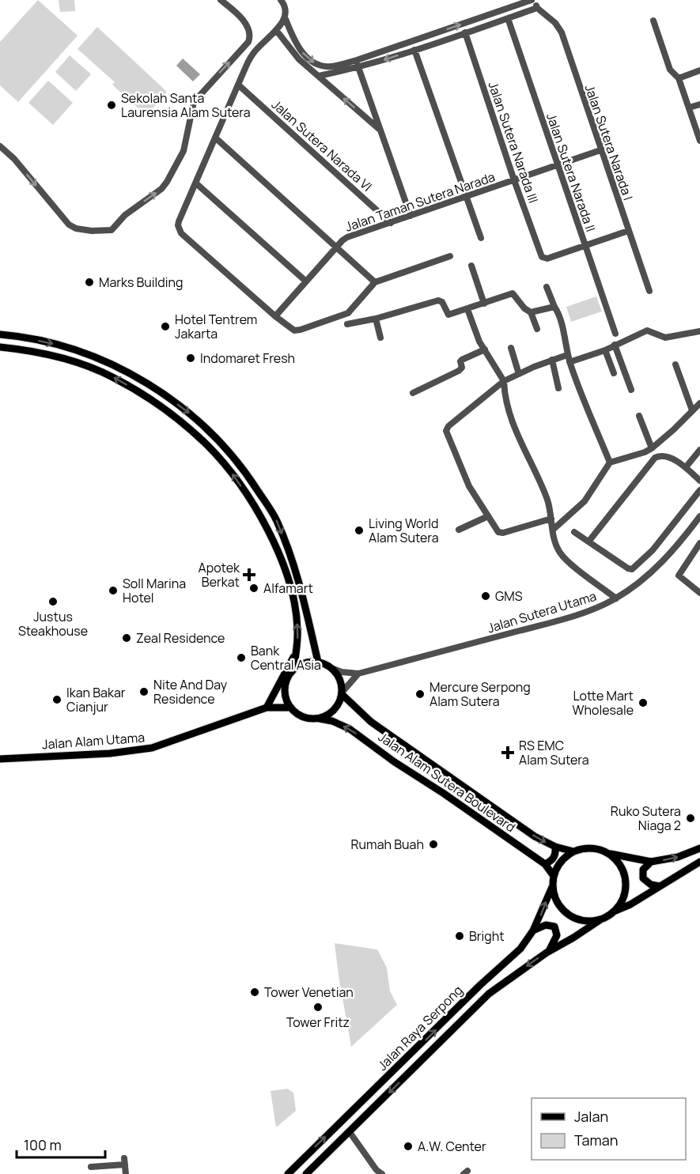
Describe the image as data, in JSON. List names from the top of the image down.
{
  "streets": {
    "main road": ["Jalan Alam Utama", "Jalan Alam Sutera Boulevard", "Jalan Raya Serpong"],
    "street": [
      "Jalan Sutera Narada III",
      "Jalan Sutera Narada I",
      "Jalan Sutera Narada VI",
      "Jalan Sutera Narada II",
      "Jalan Taman Sutera Narada",
      "Jalan Sutera Utama"
    ]
  },
  "crossings": [
    ["Jalan Sutera Narada III", "Jalan Sutera Narada II"],
    ["Jalan Sutera Narada III", "Jalan Taman Sutera Narada"],
    ["Jalan Sutera Narada I", "Jalan Taman Sutera Narada"],
    ["Jalan Sutera Narada VI", "Jalan Taman Sutera Narada"],
    ["Jalan Sutera Narada II", "Jalan Taman Sutera Narada"],
    ["Jalan Sutera Utama", "Jalan Alam Utama"],
    ["Jalan Sutera Utama", "Jalan Alam Sutera Boulevard"],
    ["Jalan Alam Utama", "Jalan Alam Sutera Boulevard"],
    ["Jalan Alam Sutera Boulevard", "Jalan Raya Serpong"]
  ],
  "places": {
    "other": [
      "Sekolah Santa Laurensia Alam Sutera",
      "Marks Building",
      "Hotel Tentrem Jakarta",
      "Indomaret Fresh",
      "Living World Alam Sutera",
      "Alfamart",
      "Soll Marina Hotel",
      "GMS",
      "Justus Steakhouse",
      "Zeal Residence",
      "Bank Central Asia",
      "Nite And Day Residence",
      "Mercure Serpong Alam Sutera",
      "Ikan Bakar Cianjur",
      "Lotte Mart Wholesale",
      "Ruko Sutera Niaga 2",
      "Rumah Buah",
      "Bright",
      "Tower Venetian",
      "Tower Fritz",
      "A.W. Center"
    ],
    "health": ["Apotek Berkat", "RS EMC Alam Sutera"]
  },
  "legend": ["Jalan", "Taman"],
  "scale_bar": "100 m"
}
